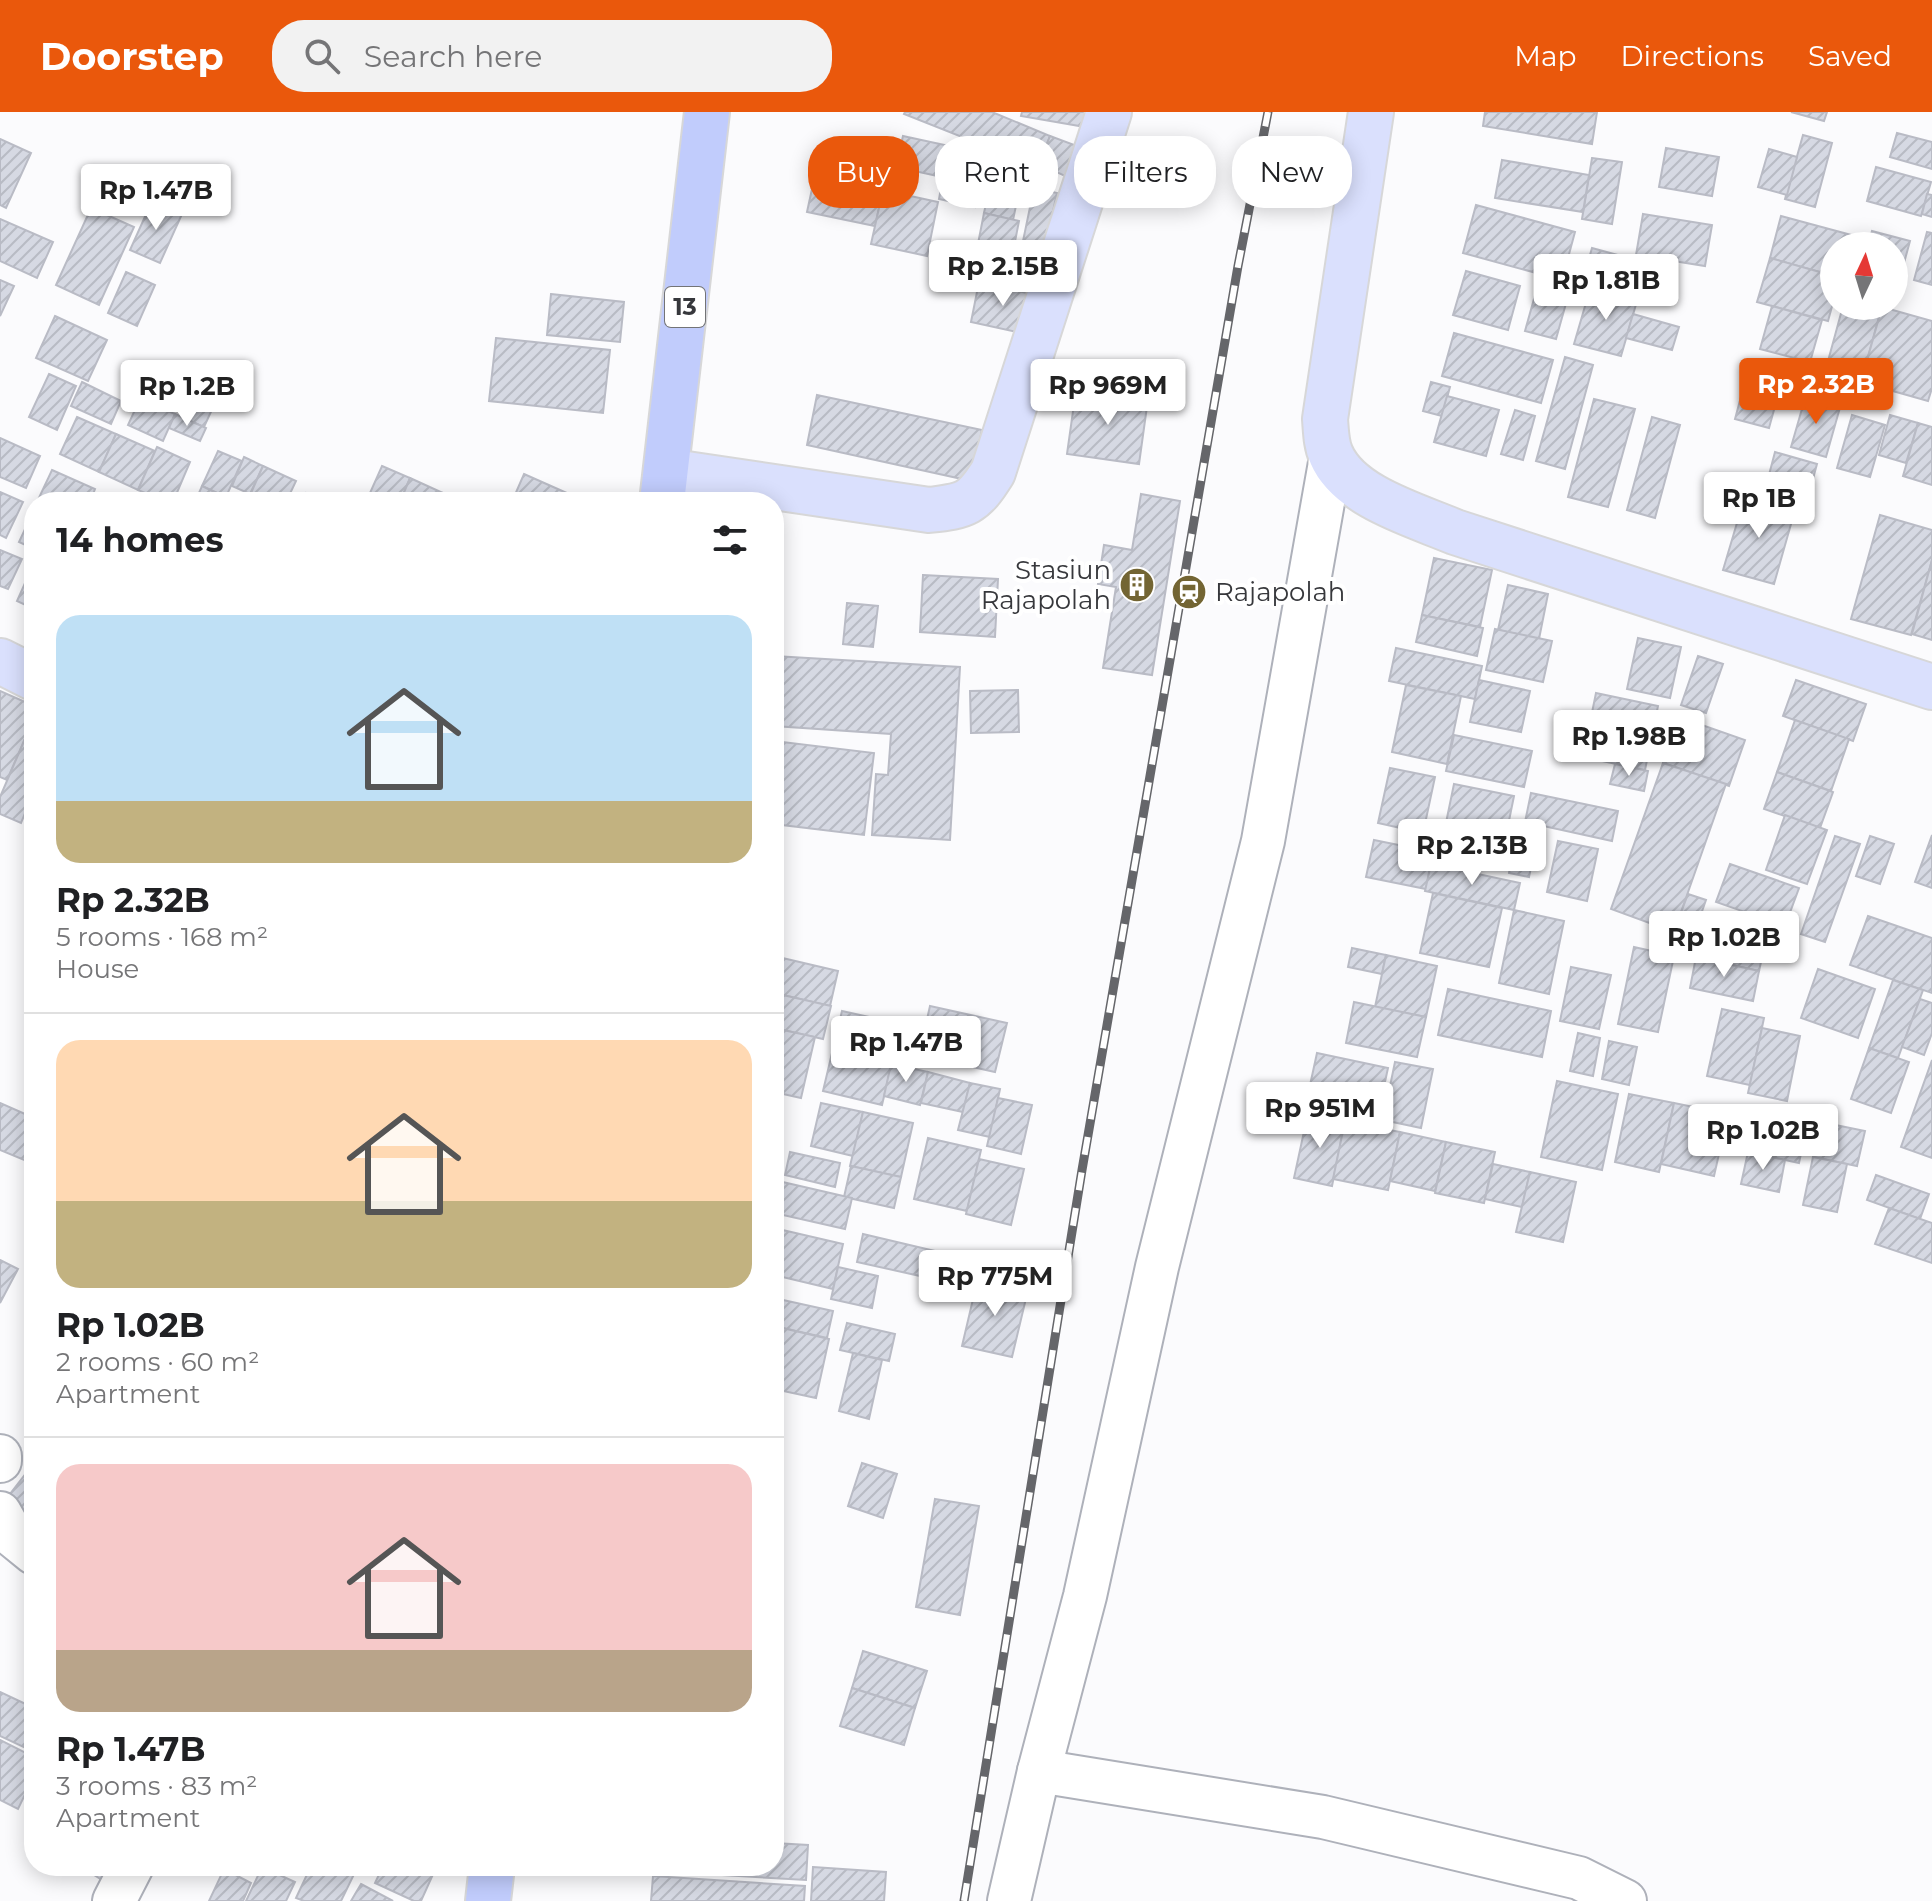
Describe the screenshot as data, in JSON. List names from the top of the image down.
{
  "streets": {
    "highway": ["13"]
  },
  "places": {
    "building": ["Stasiun Rajapolah"],
    "station": ["Rajapolah"]
  },
  "north": "top",
  "page": {
    "header": "Doorstep",
    "search": "Search here",
    "nav": ["Map", "Directions", "Saved"],
    "chip": [
      "Buy",
      "Rent",
      "Filters",
      "New"
    ],
    "price": [
      "Rp 1.47B",
      "Rp 2.15B",
      "Rp 1.81B",
      "Rp 2.32B",
      "Rp 969M",
      "Rp 1.2B",
      "Rp 1B",
      "Rp 1.98B",
      "Rp 2.13B",
      "Rp 1.02B",
      "Rp 1.47B",
      "Rp 951M",
      "Rp 1.02B",
      "Rp 775M"
    ],
    "heading": "14 homes",
    "list": [
      {
        "name": "Rp 2.32B",
        "note": "5 rooms · 168 m² · House"
      },
      {
        "name": "Rp 1.02B",
        "note": "2 rooms · 60 m² · Apartment"
      },
      {
        "name": "Rp 1.47B",
        "note": "3 rooms · 83 m² · Apartment"
      }
    ]
  }
}
